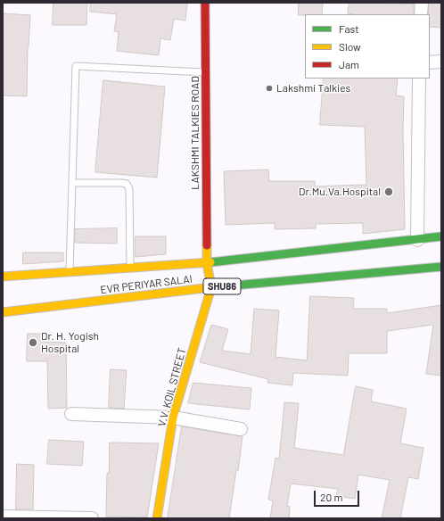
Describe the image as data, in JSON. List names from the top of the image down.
{
  "streets": {
    "main road": [
      "LAKSHMI TALKIES ROAD",
      "EVR PERIYAR SALAI",
      "SHU86",
      "V.V. KOIL STREET"
    ]
  },
  "crossings": [
    ["LAKSHMI TALKIES ROAD", "EVR PERIYAR SALAI"],
    ["LAKSHMI TALKIES ROAD", "V.V. KOIL STREET"],
    ["EVR PERIYAR SALAI", "V.V. KOIL STREET"]
  ],
  "places": ["Lakshmi Talkies", "Dr.Mu.Va.Hospital", "Dr. H. Yogish Hospital"],
  "legend": ["Fast", "Slow", "Jam"],
  "scale_bar": "20 m"
}
